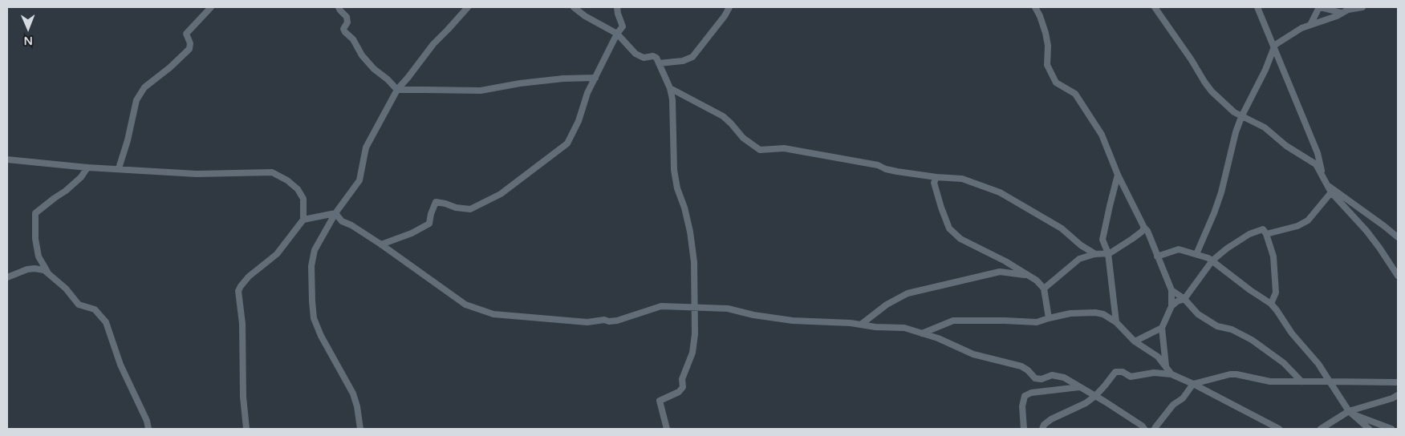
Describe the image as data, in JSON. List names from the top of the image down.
{
  "north": "bottom"
}
